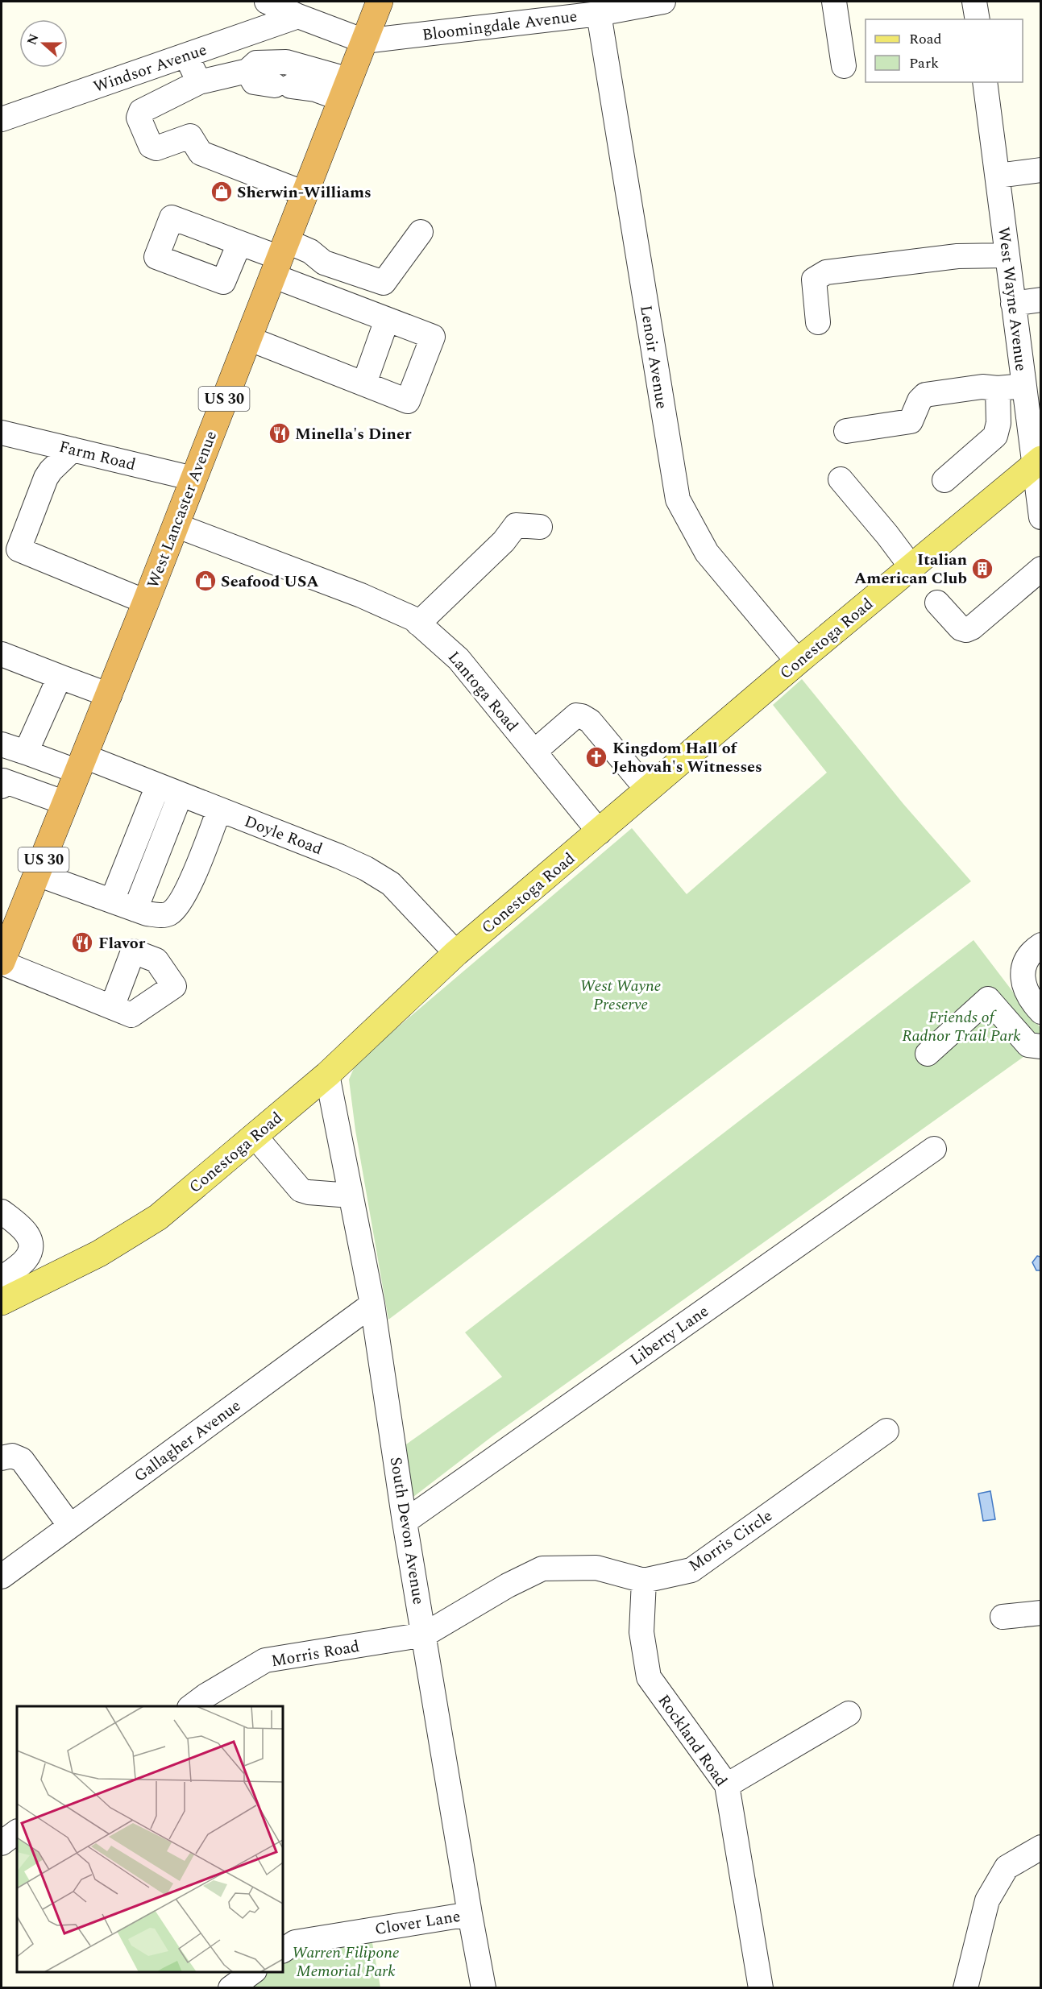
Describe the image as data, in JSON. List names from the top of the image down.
{
  "streets": {
    "highway": ["US 30", "West Lancaster Avenue"],
    "main road": ["Conestoga Road"],
    "street": [
      "Bloomingdale Avenue",
      "Windsor Avenue",
      "West Wayne Avenue",
      "Lenoir Avenue",
      "Farm Road",
      "Lantoga Road",
      "Doyle Road",
      "Liberty Lane",
      "Gallagher Avenue",
      "South Devon Avenue",
      "Morris Circle",
      "Morris Road",
      "Rockland Road",
      "Clover Lane"
    ]
  },
  "crossings": [
    ["Bloomingdale Avenue", "Lenoir Avenue"],
    ["Bloomingdale Avenue", "West Lancaster Avenue"],
    ["West Wayne Avenue", "Conestoga Road"],
    ["Lenoir Avenue", "Conestoga Road"],
    ["Farm Road", "West Lancaster Avenue"],
    ["West Lancaster Avenue", "Lantoga Road"],
    ["West Lancaster Avenue", "Doyle Road"],
    ["Conestoga Road", "Lantoga Road"],
    ["Conestoga Road", "Doyle Road"],
    ["Conestoga Road", "South Devon Avenue"],
    ["Liberty Lane", "South Devon Avenue"],
    ["Gallagher Avenue", "South Devon Avenue"],
    ["South Devon Avenue", "Morris Circle"],
    ["South Devon Avenue", "Morris Road"],
    ["South Devon Avenue", "Clover Lane"],
    ["Morris Circle", "Morris Road"],
    ["Morris Circle", "Rockland Road"]
  ],
  "parks": ["West Wayne Preserve", "Friends of Radnor Trail Park", "Warren Filipone Memorial Park"],
  "places": {
    "shop": ["Sherwin-Williams", "Seafood USA"],
    "restaurant": ["Minella's Diner", "Flavor"],
    "building": ["Italian American Club"],
    "church": ["Kingdom Hall of Jehovah's Witnesses"]
  },
  "legend": ["Road", "Park"],
  "north": "left"
}
